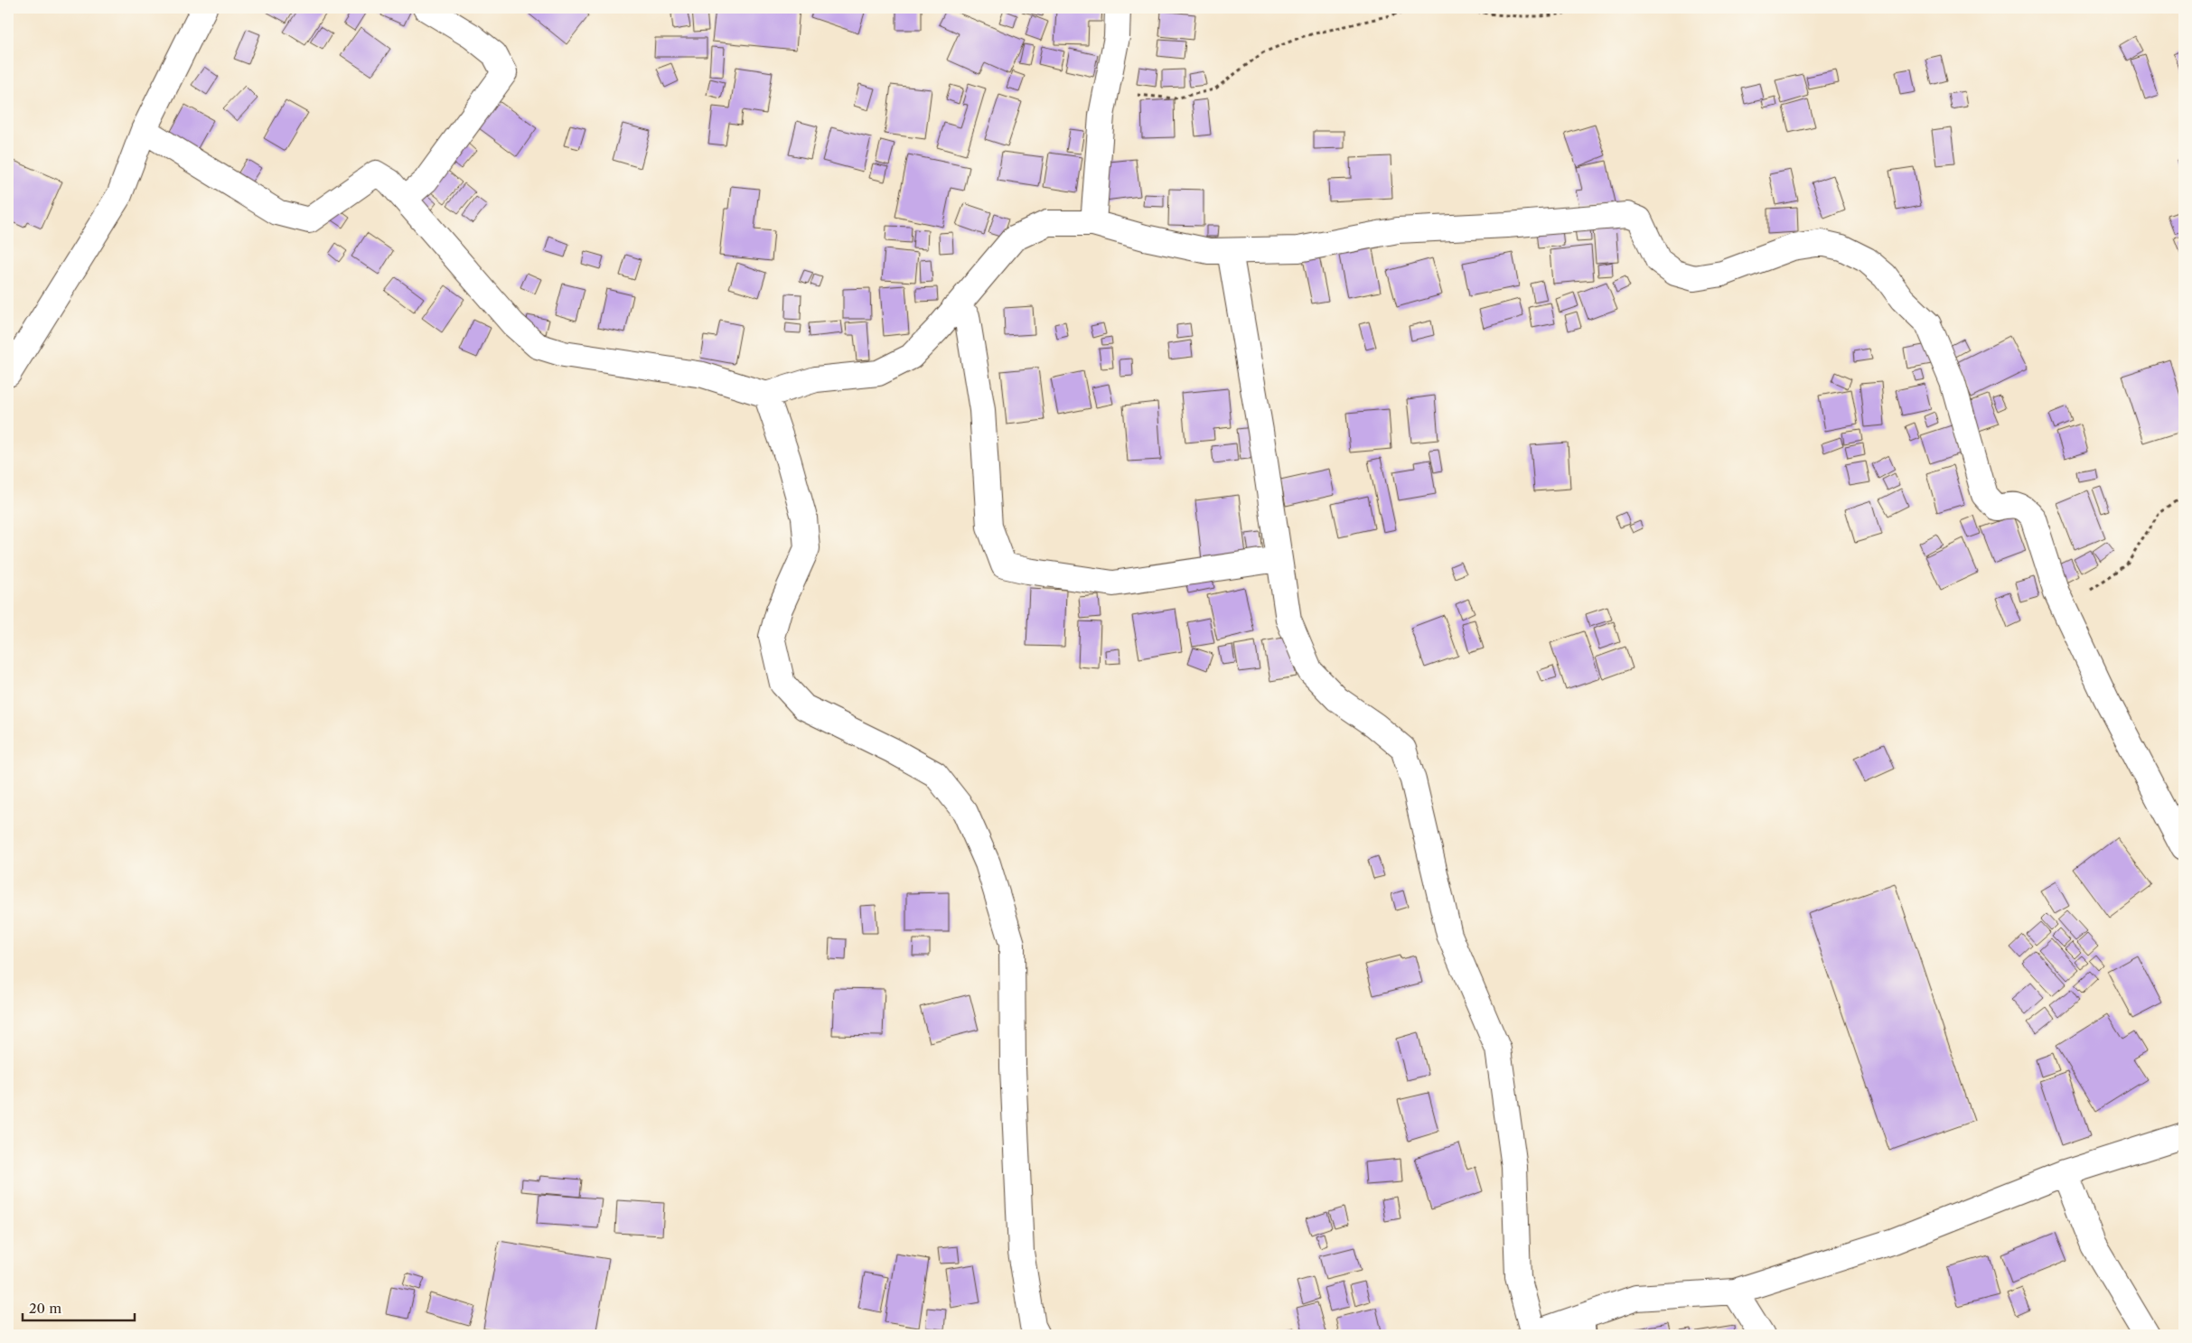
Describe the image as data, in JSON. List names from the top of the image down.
{
  "scale_bar": "20 m"
}
